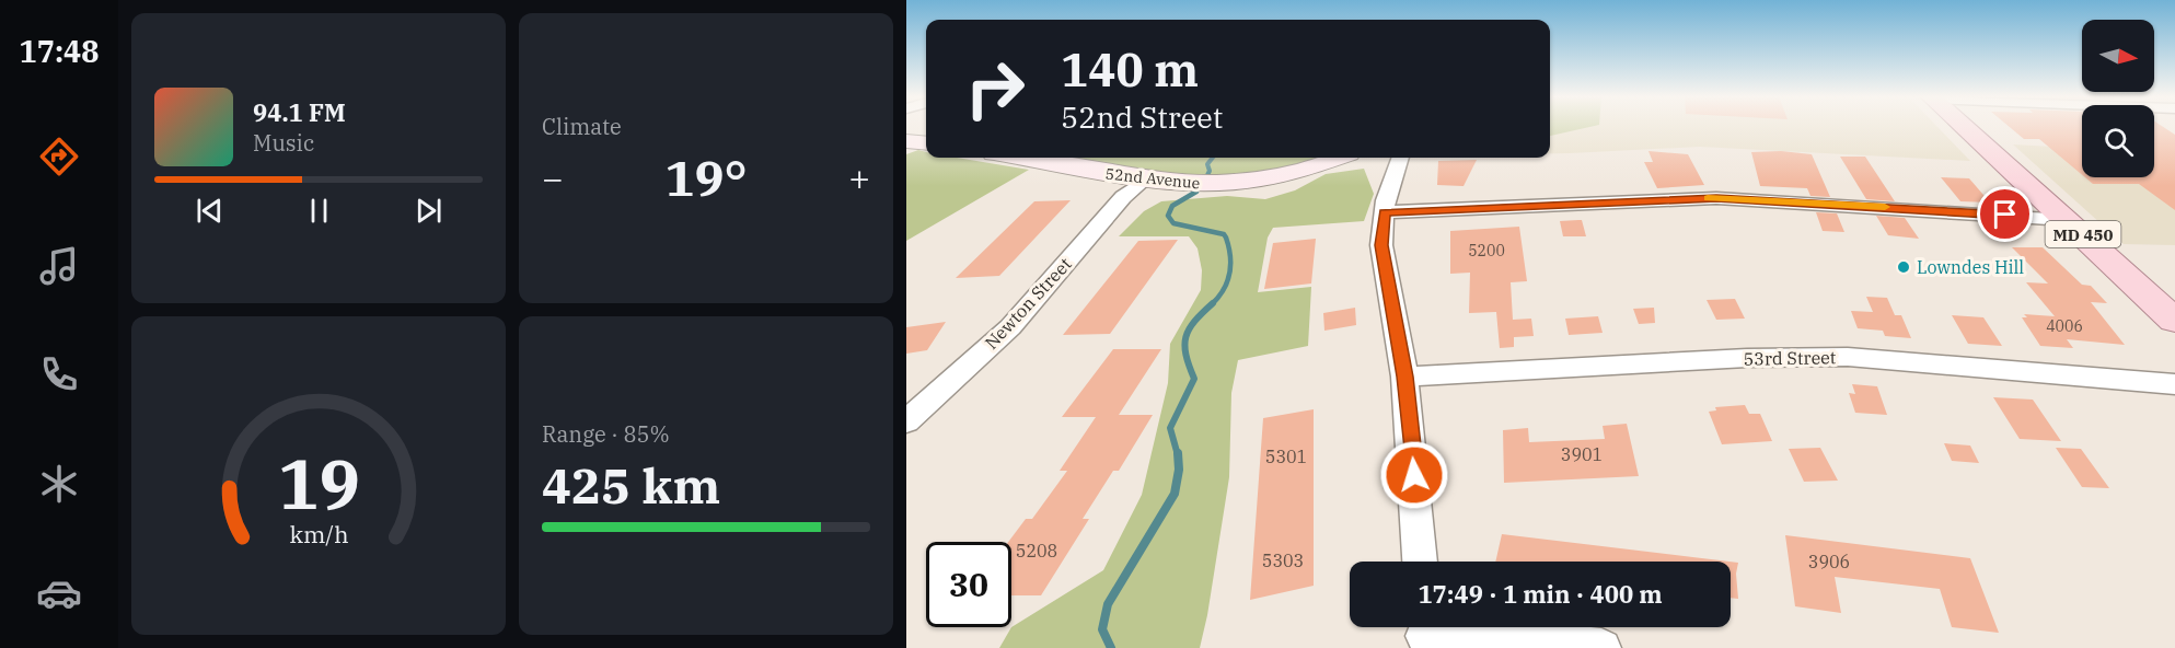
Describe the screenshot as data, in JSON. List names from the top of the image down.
{
  "streets": {
    "main road": ["MD 450"],
    "street": ["52nd Avenue", "Newton Street", "53rd Street"]
  },
  "crossings": [
    ["52nd Avenue", "Newton Street"]
  ],
  "places": ["Lowndes Hill"],
  "house_numbers": [
    "5200",
    "4006",
    "3901",
    "5301",
    "5208",
    "5303",
    "3906"
  ],
  "north": "right",
  "page": {
    "tabs": "17:48",
    "tile": [
      "Climate",
      ["Range · 85%", "425 km"]
    ],
    "turn": ["140 m", "52nd Street"],
    "song": ["94.1 FM", "Music"],
    "heat": ["−", "19°", "+"],
    "limit": "30",
    "trip": "17:49 · 1 min · 400 m",
    "gauge": ["19", "km/h"]
  }
}
